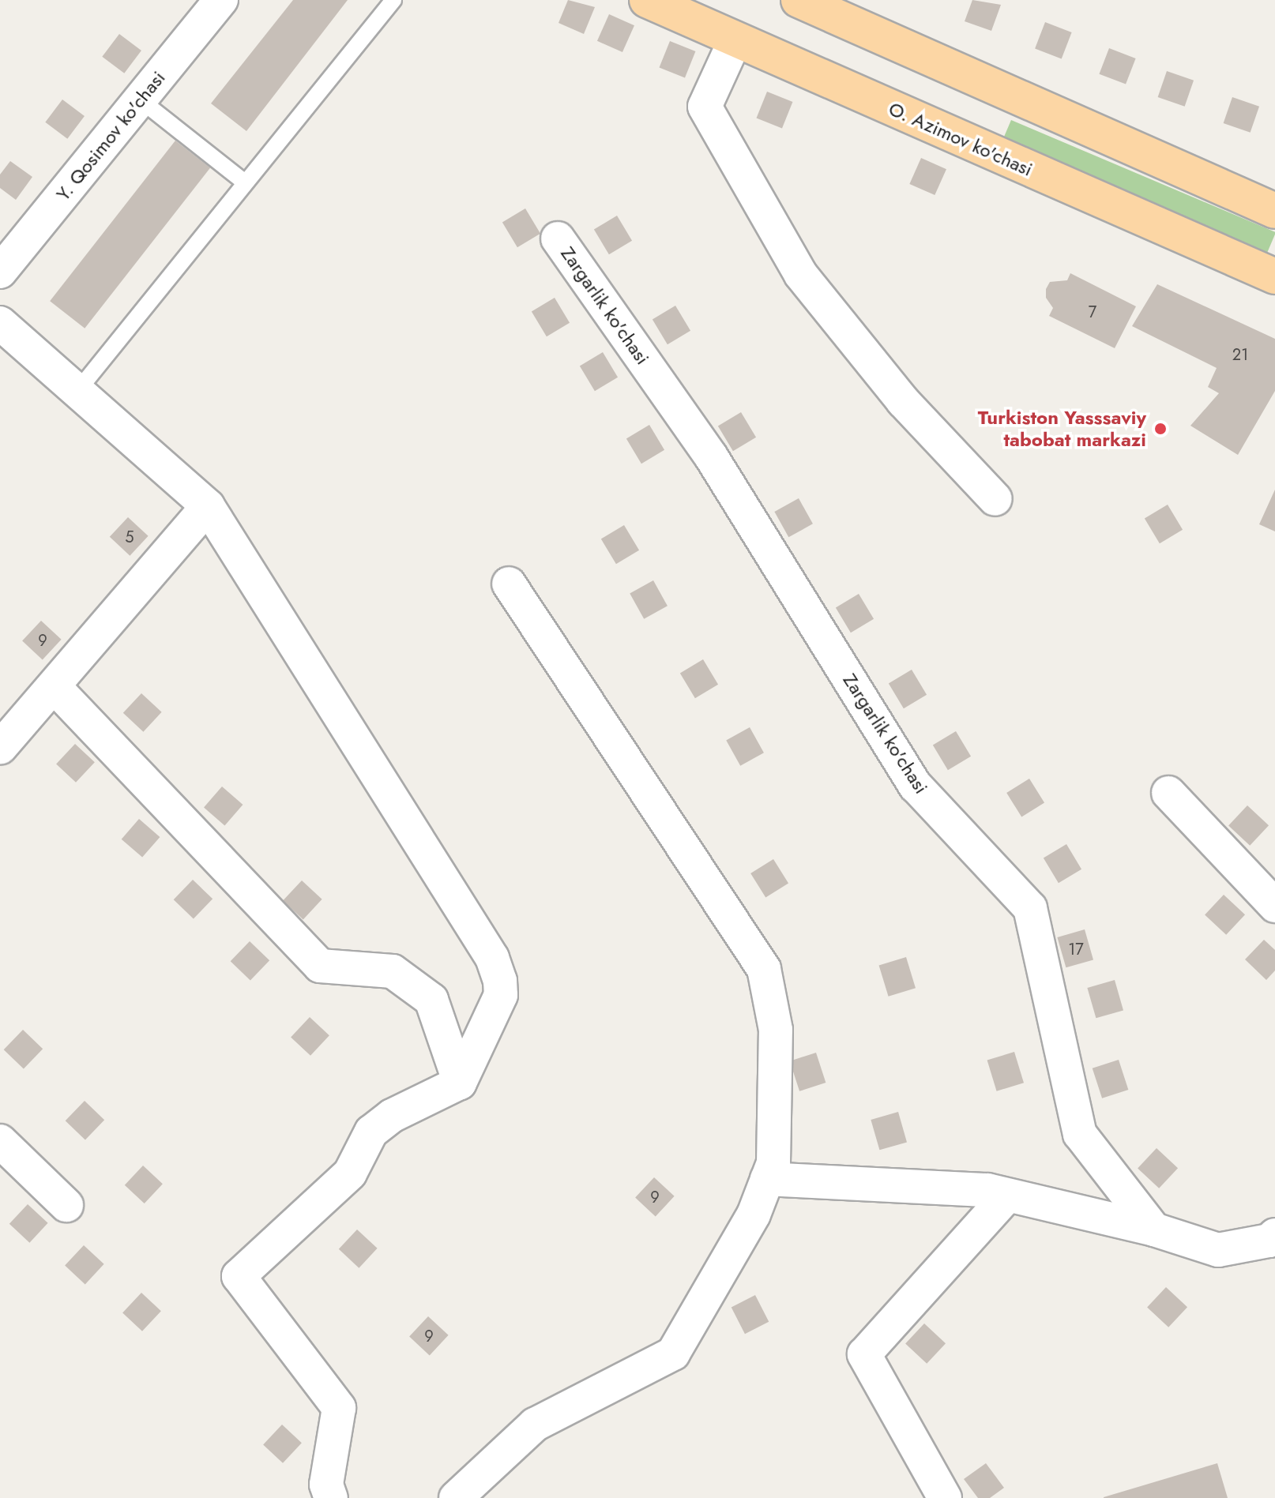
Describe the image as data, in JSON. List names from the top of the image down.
{
  "streets": {
    "main road": ["O. Azimov ko'chasi"],
    "street": ["Y. Qosimov ko'chasi", "Zargarlik ko'chasi"]
  },
  "places": ["Turkiston Yasssaviy tabobat markazi"],
  "house_numbers": [
    "7",
    "21",
    "5",
    "9",
    "17",
    "9",
    "9"
  ]
}
